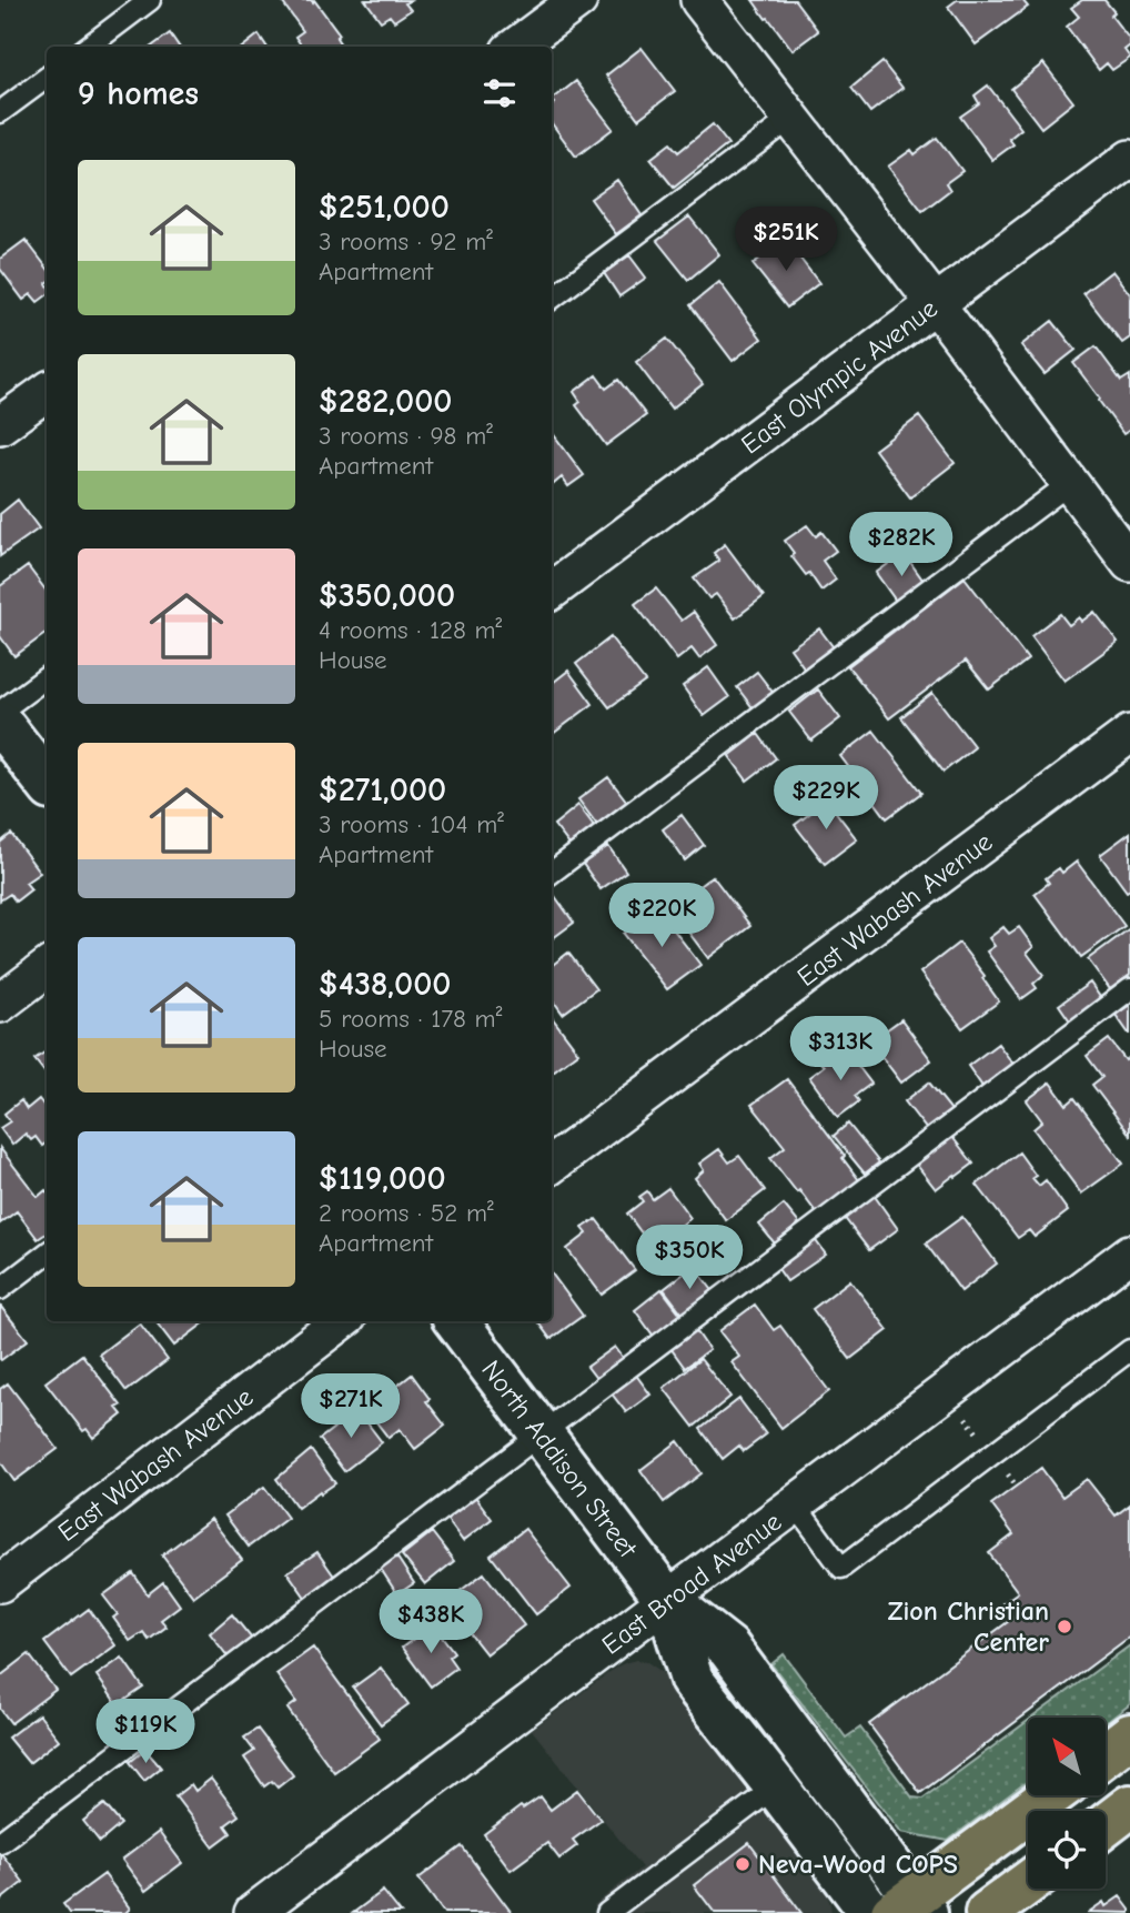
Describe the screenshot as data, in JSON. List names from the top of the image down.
{
  "streets": {
    "street": [
      "East Olympic Avenue",
      "East Wabash Avenue",
      "North Addison Street",
      "East Broad Avenue"
    ]
  },
  "crossings": [
    ["North Addison Street", "East Broad Avenue"]
  ],
  "places": ["Zion Christian Center", "Neva-Wood COPS"],
  "north": "top left",
  "page": {
    "heading": "9 homes",
    "list": [
      {
        "name": "$251,000",
        "note": "3 rooms · 92 m² · Apartment"
      },
      {
        "name": "$282,000",
        "note": "3 rooms · 98 m² · Apartment"
      },
      {
        "name": "$350,000",
        "note": "4 rooms · 128 m² · House"
      },
      {
        "name": "$271,000",
        "note": "3 rooms · 104 m² · Apartment"
      },
      {
        "name": "$438,000",
        "note": "5 rooms · 178 m² · House"
      },
      {
        "name": "$119,000",
        "note": "2 rooms · 52 m² · Apartment"
      }
    ],
    "price": [
      "$251K",
      "$282K",
      "$229K",
      "$220K",
      "$313K",
      "$350K",
      "$271K",
      "$438K",
      "$119K"
    ]
  }
}
